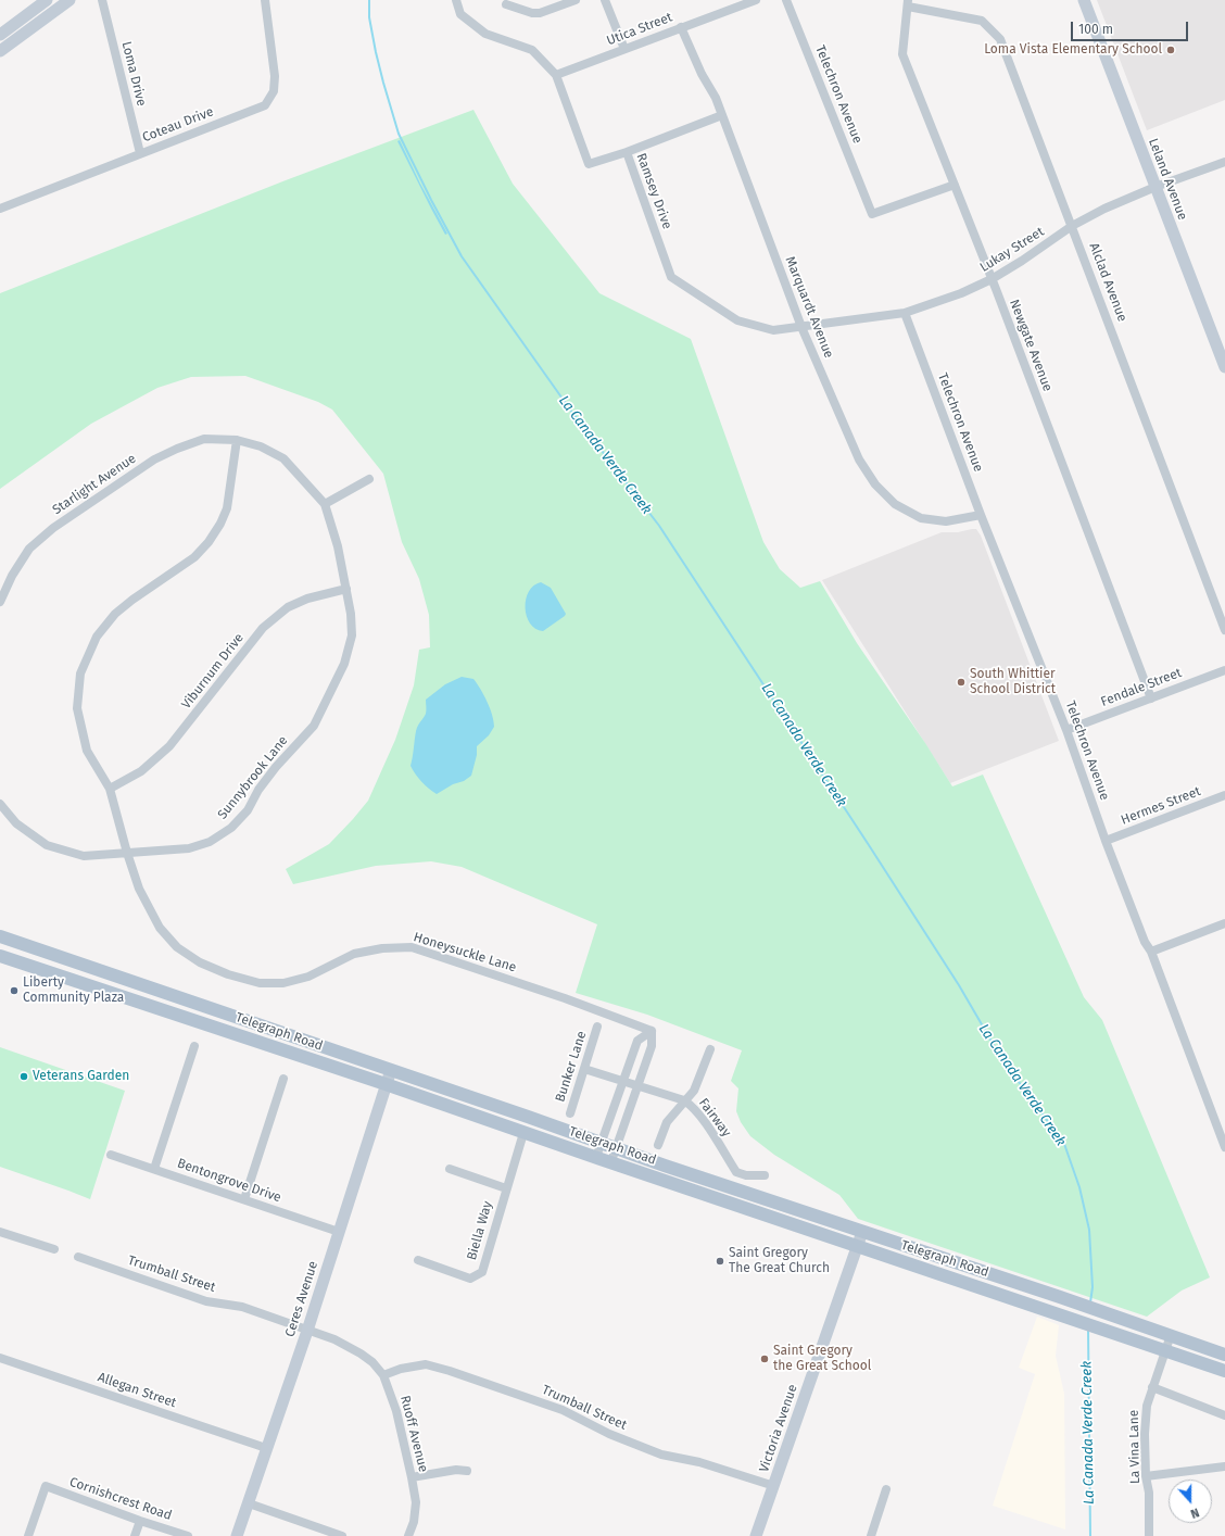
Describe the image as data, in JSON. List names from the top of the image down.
{
  "streets": {
    "main road": ["Telegraph Road"],
    "street": [
      "Utica Street",
      "Loma Drive",
      "Telechron Avenue",
      "Coteau Drive",
      "Leland Avenue",
      "Ramsey Drive",
      "Lukay Street",
      "Alclad Avenue",
      "Marquardt Avenue",
      "Newgate Avenue",
      "Starlight Avenue",
      "Viburnum Drive",
      "Fendale Street",
      "Sunnybrook Lane",
      "Hermes Street",
      "Honeysuckle Lane",
      "Bunker Lane",
      "Fairway",
      "Bentongrove Drive",
      "Biella Way",
      "Trumball Street",
      "Ceres Avenue",
      "Allegan Street",
      "Victoria Avenue",
      "Ruoff Avenue",
      "La Vina Lane",
      "Cornishcrest Road"
    ]
  },
  "crossings": [
    ["Utica Street", "Ramsey Drive"],
    ["Utica Street", "Marquardt Avenue"],
    ["Loma Drive", "Coteau Drive"],
    ["Telechron Avenue", "Lukay Street"],
    ["Telechron Avenue", "Marquardt Avenue"],
    ["Telechron Avenue", "Newgate Avenue"],
    ["Telechron Avenue", "Fendale Street"],
    ["Telechron Avenue", "Hermes Street"],
    ["Leland Avenue", "Lukay Street"],
    ["Ramsey Drive", "Lukay Street"],
    ["Ramsey Drive", "Marquardt Avenue"],
    ["Lukay Street", "Alclad Avenue"],
    ["Lukay Street", "Marquardt Avenue"],
    ["Lukay Street", "Newgate Avenue"],
    ["Alclad Avenue", "Newgate Avenue"],
    ["Newgate Avenue", "Fendale Street"],
    ["Starlight Avenue", "Sunnybrook Lane"],
    ["Starlight Avenue", "Honeysuckle Lane"],
    ["Viburnum Drive", "Sunnybrook Lane"],
    ["Viburnum Drive", "Honeysuckle Lane"],
    ["Sunnybrook Lane", "Honeysuckle Lane"],
    ["Telegraph Road", "Biella Way"],
    ["Telegraph Road", "Ceres Avenue"],
    ["Telegraph Road", "Victoria Avenue"],
    ["Telegraph Road", "La Vina Lane"],
    ["Bunker Lane", "Fairway"],
    ["Bentongrove Drive", "Ceres Avenue"],
    ["Trumball Street", "Ceres Avenue"],
    ["Trumball Street", "Victoria Avenue"],
    ["Trumball Street", "Ruoff Avenue"],
    ["Ceres Avenue", "Allegan Street"],
    ["Ceres Avenue", "Ruoff Avenue"]
  ],
  "water": ["La Canada Verde Creek"],
  "places": [
    "Loma Vista Elementary School",
    "South Whittier School District",
    "Liberty Community Plaza",
    "Veterans Garden",
    "Saint Gregory The Great Church",
    "Saint Gregory the Great School"
  ],
  "scale_bar": "100 m",
  "north": "bottom"
}
